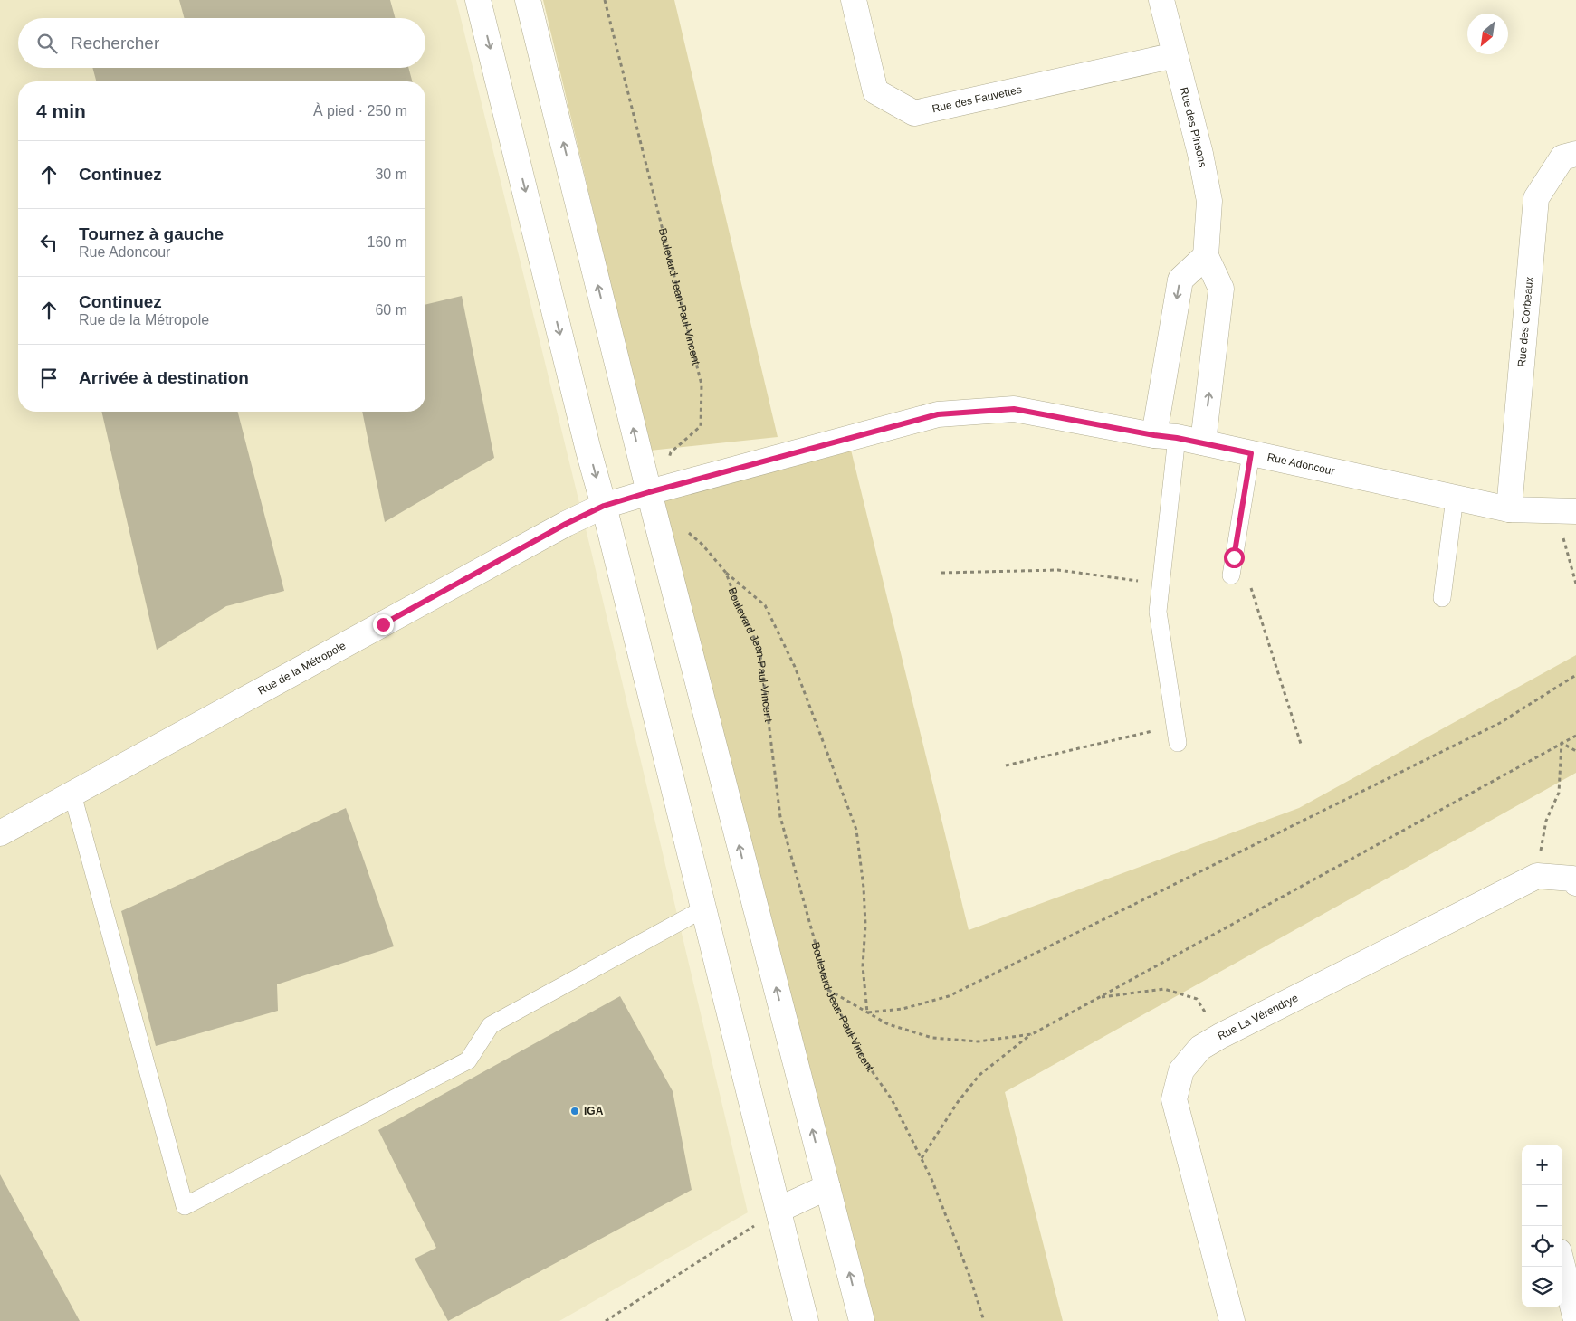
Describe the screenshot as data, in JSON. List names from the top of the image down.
{
  "streets": {
    "street": [
      "Rue des Fauvettes",
      "Rue des Pinsons",
      "Rue des Corbeaux",
      "Rue Adoncour",
      "Rue de la Métropole",
      "Rue La Vérendrye"
    ],
    "path": ["Boulevard Jean-Paul-Vincent"]
  },
  "crossings": [
    ["Rue des Fauvettes", "Rue des Pinsons"],
    ["Rue des Pinsons", "Rue Adoncour"],
    ["Boulevard Jean-Paul-Vincent", "Rue Adoncour"],
    ["Rue des Corbeaux", "Rue Adoncour"],
    ["Rue Adoncour", "Rue de la Métropole"]
  ],
  "places": ["IGA"],
  "north": "bottom left",
  "page": {
    "search": "Rechercher",
    "heading": ["4 min", "À pied · 250 m"],
    "list": [
      ["Continuez", "30 m"],
      ["Tournez à gauche", "Rue Adoncour", "160 m"],
      ["Continuez", "Rue de la Métropole", "60 m"],
      "Arrivée à destination"
    ],
    "map_buttons": ["+", "−"]
  }
}
